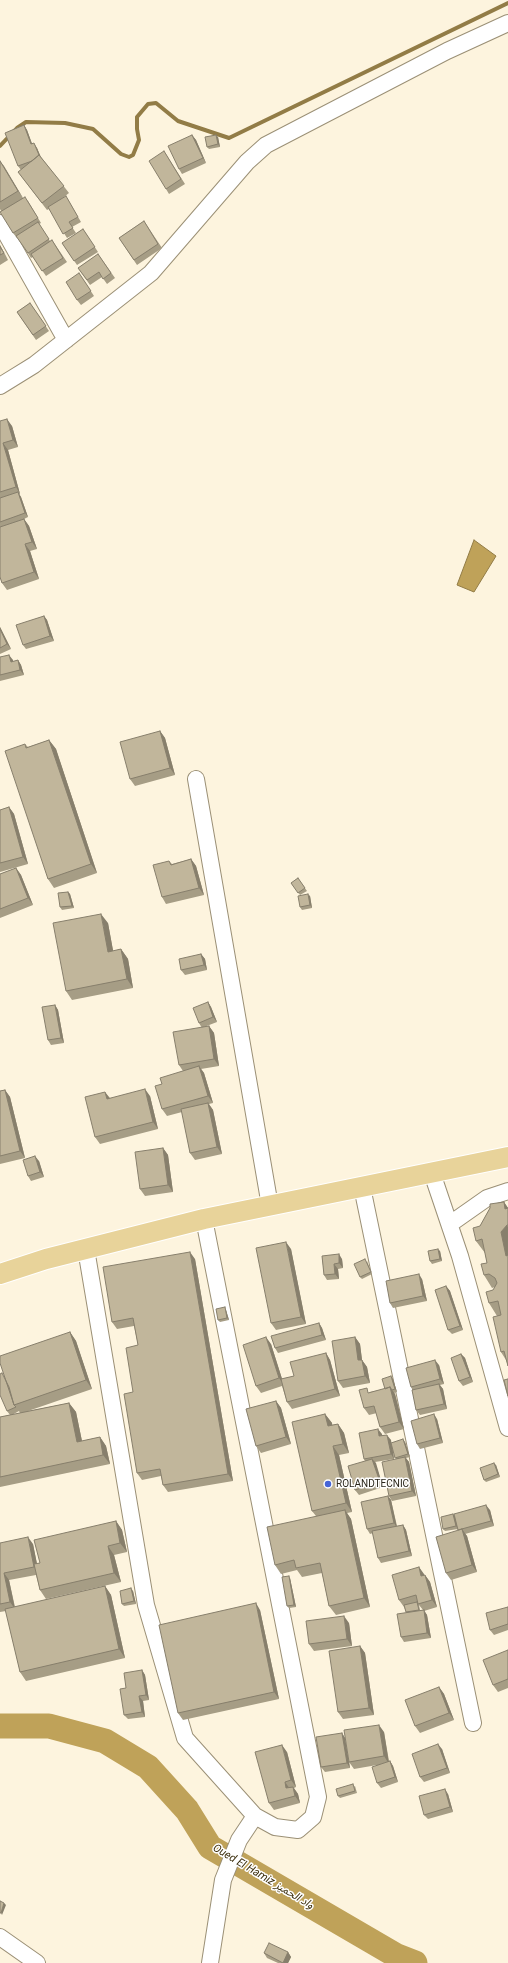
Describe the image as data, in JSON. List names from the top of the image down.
{
  "water": ["Oued El Hamiz واد الحميز"],
  "places": ["ROLANDTECNIC"]
}
